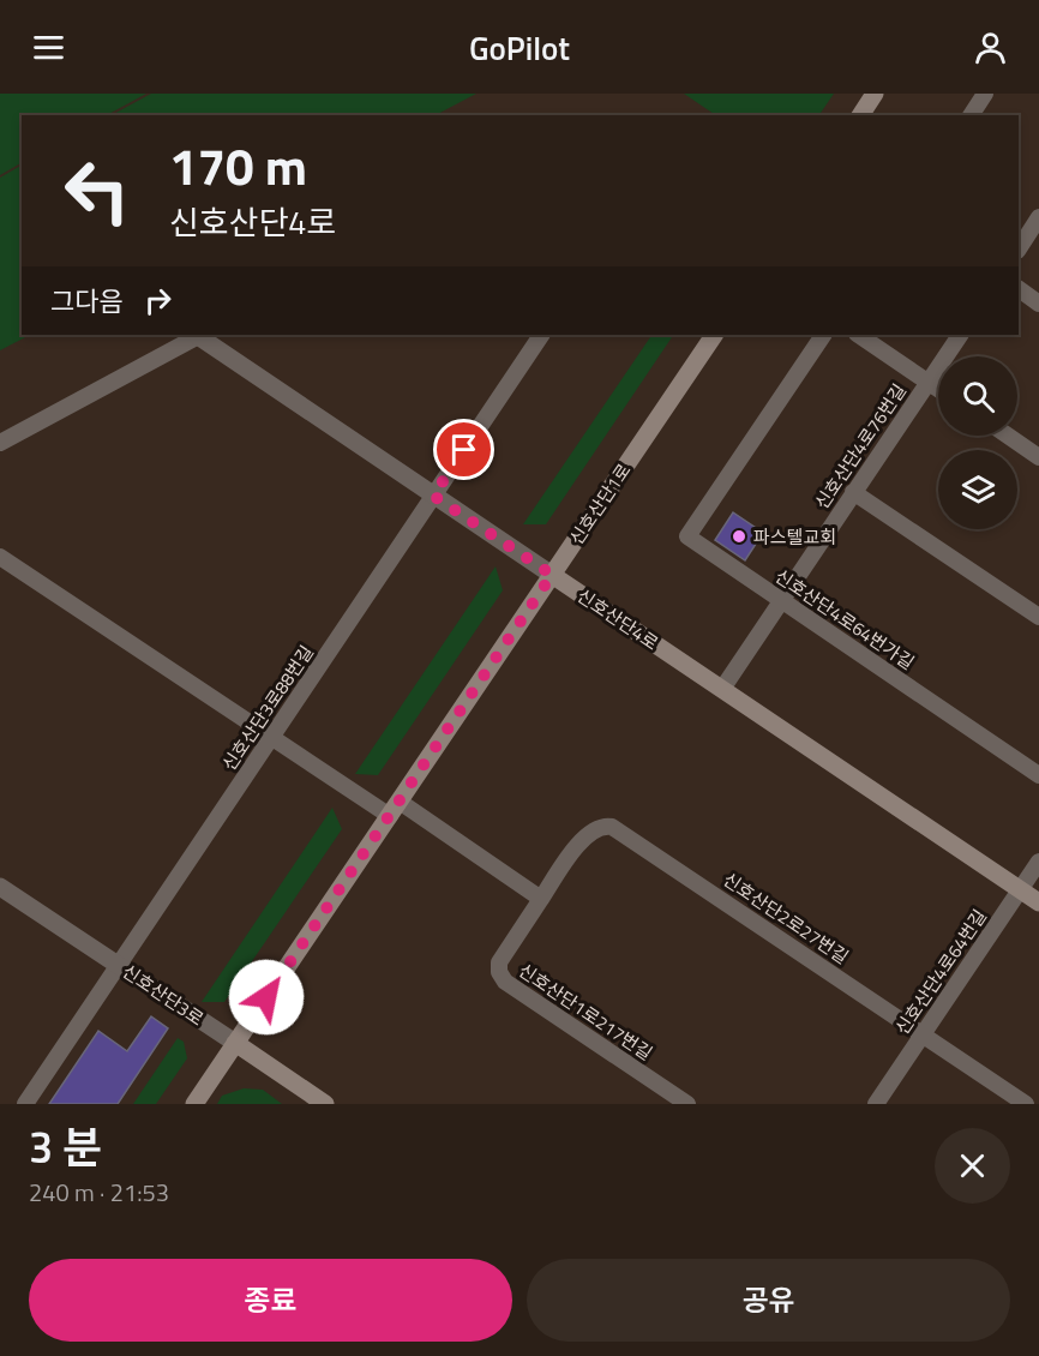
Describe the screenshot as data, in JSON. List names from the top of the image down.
{
  "streets": {
    "main road": ["신호산단1로", "신호산단4로", "신호산단3로"],
    "street": [
      "신호산단4로76번길",
      "신호산단4로64번가길",
      "신호산단3로88번길",
      "신호산단2로27번길",
      "신호산단4로64번길",
      "신호산단1로217번길"
    ]
  },
  "crossings": [
    ["신호산단4로76번길", "신호산단4로"],
    ["신호산단4로76번길", "신호산단4로64번가길"],
    ["신호산단1로", "신호산단4로"],
    ["신호산단1로", "신호산단3로"],
    ["신호산단4로", "신호산단3로88번길"],
    ["신호산단4로", "신호산단4로64번길"],
    ["신호산단3로88번길", "신호산단3로"],
    ["신호산단2로27번길", "신호산단4로64번길"],
    ["신호산단2로27번길", "신호산단1로217번길"]
  ],
  "places": ["파스텔교회"],
  "page": {
    "header": "GoPilot",
    "turn": ["170 m", "신호산단4로"],
    "then": "그다음",
    "heading": ["3 분", "240 m · 21:53"],
    "buttons": ["종료", "공유"]
  }
}
